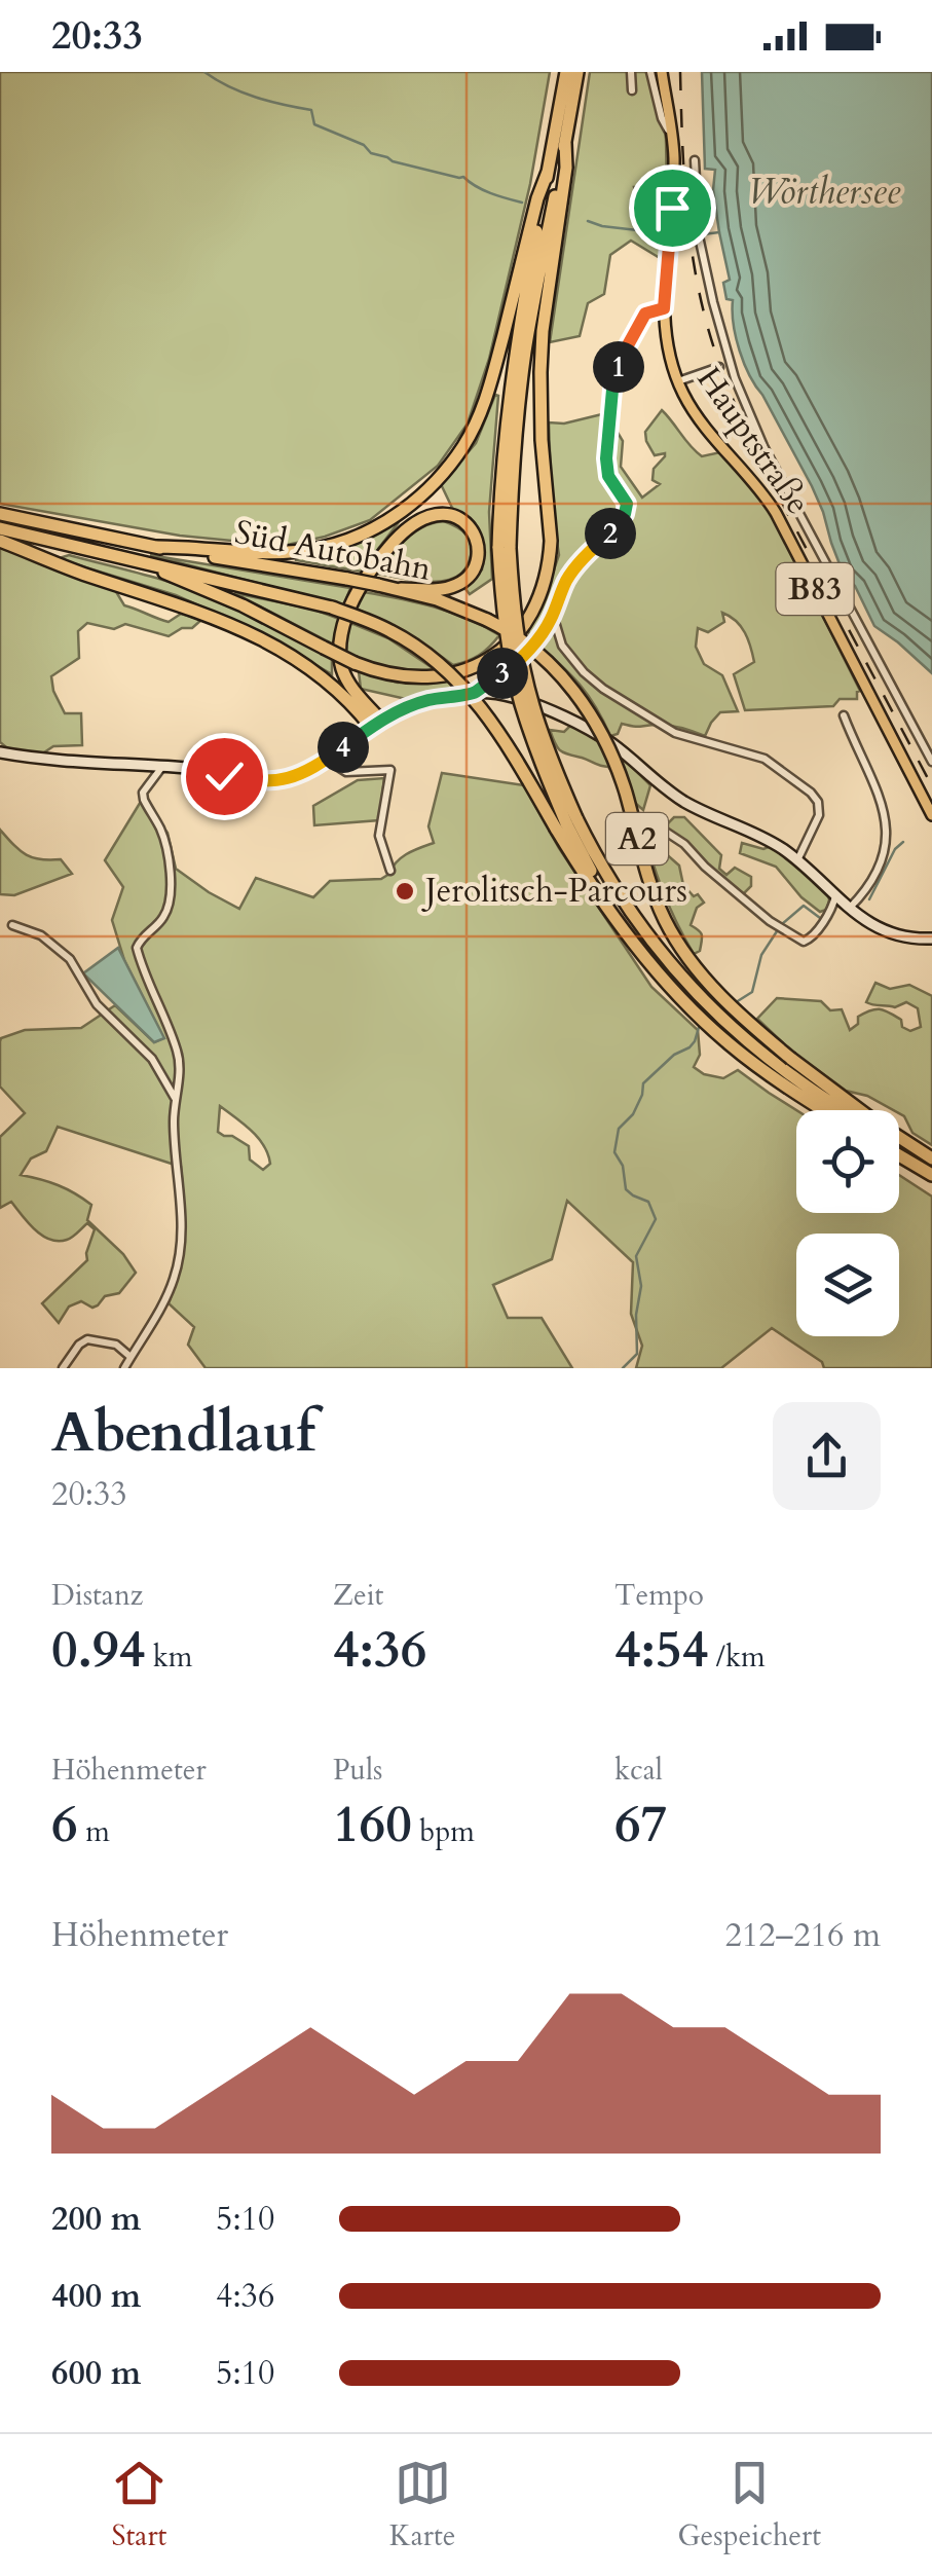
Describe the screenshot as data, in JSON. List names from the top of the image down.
{
  "streets": {
    "highway": ["Süd Autobahn", "A2"],
    "main road": ["Hauptstraße", "B83"]
  },
  "crossings": [
    ["Hauptstraße", "B83"],
    ["Süd Autobahn", "A2"]
  ],
  "water": ["Wörthersee"],
  "places": ["Jerolitsch-Parcours"],
  "page": {
    "status": "20:33",
    "pins": [
      "1",
      "2",
      "3",
      "4"
    ],
    "heading": ["Abendlauf", "20:33"],
    "stats": [
      ["Distanz", "0.94 km"],
      ["Zeit", "4:36"],
      ["Tempo", "4:54 /km"],
      ["Höhenmeter", "6 m"],
      ["Puls", "160 bpm"],
      ["kcal", "67"]
    ],
    "chart": ["Höhenmeter", "212–216 m"],
    "list": [
      {
        "name": "200 m",
        "note": "5:10"
      },
      {
        "name": "400 m",
        "note": "4:36"
      },
      {
        "name": "600 m",
        "note": "5:10"
      }
    ],
    "tabs": ["Start", "Karte", "Gespeichert"]
  }
}
